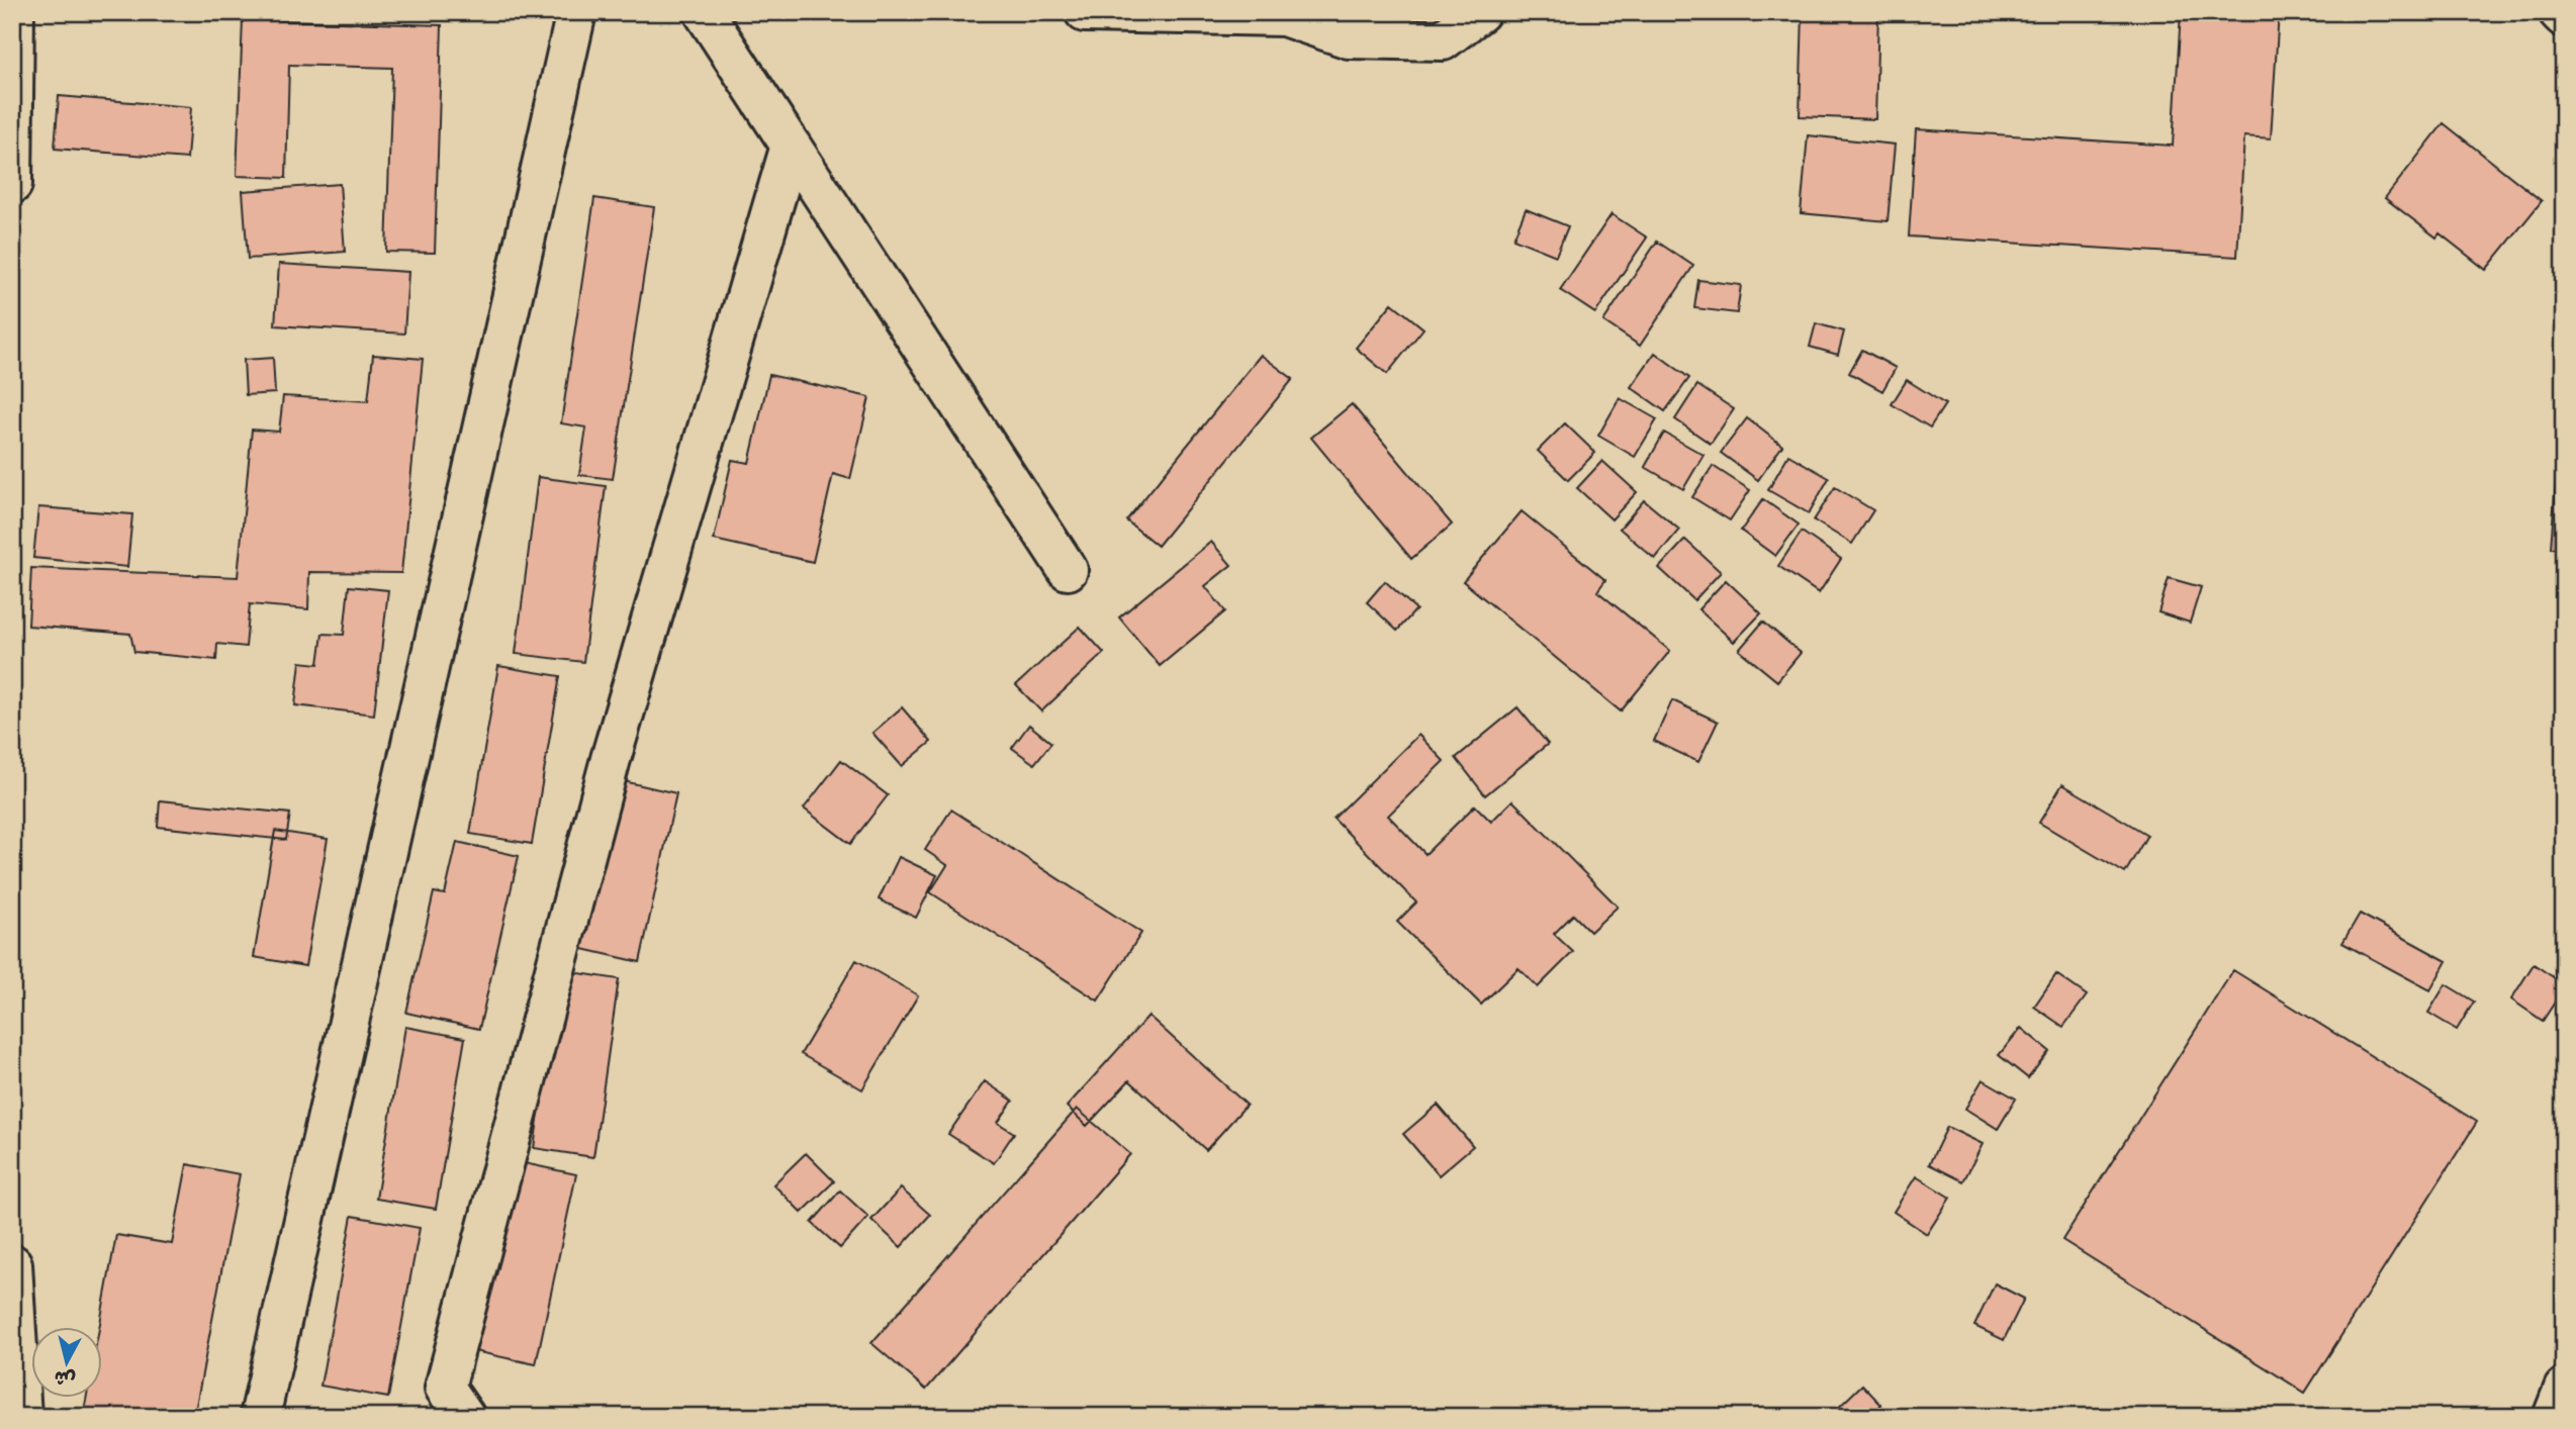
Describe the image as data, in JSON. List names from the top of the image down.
{
  "north": "bottom"
}
